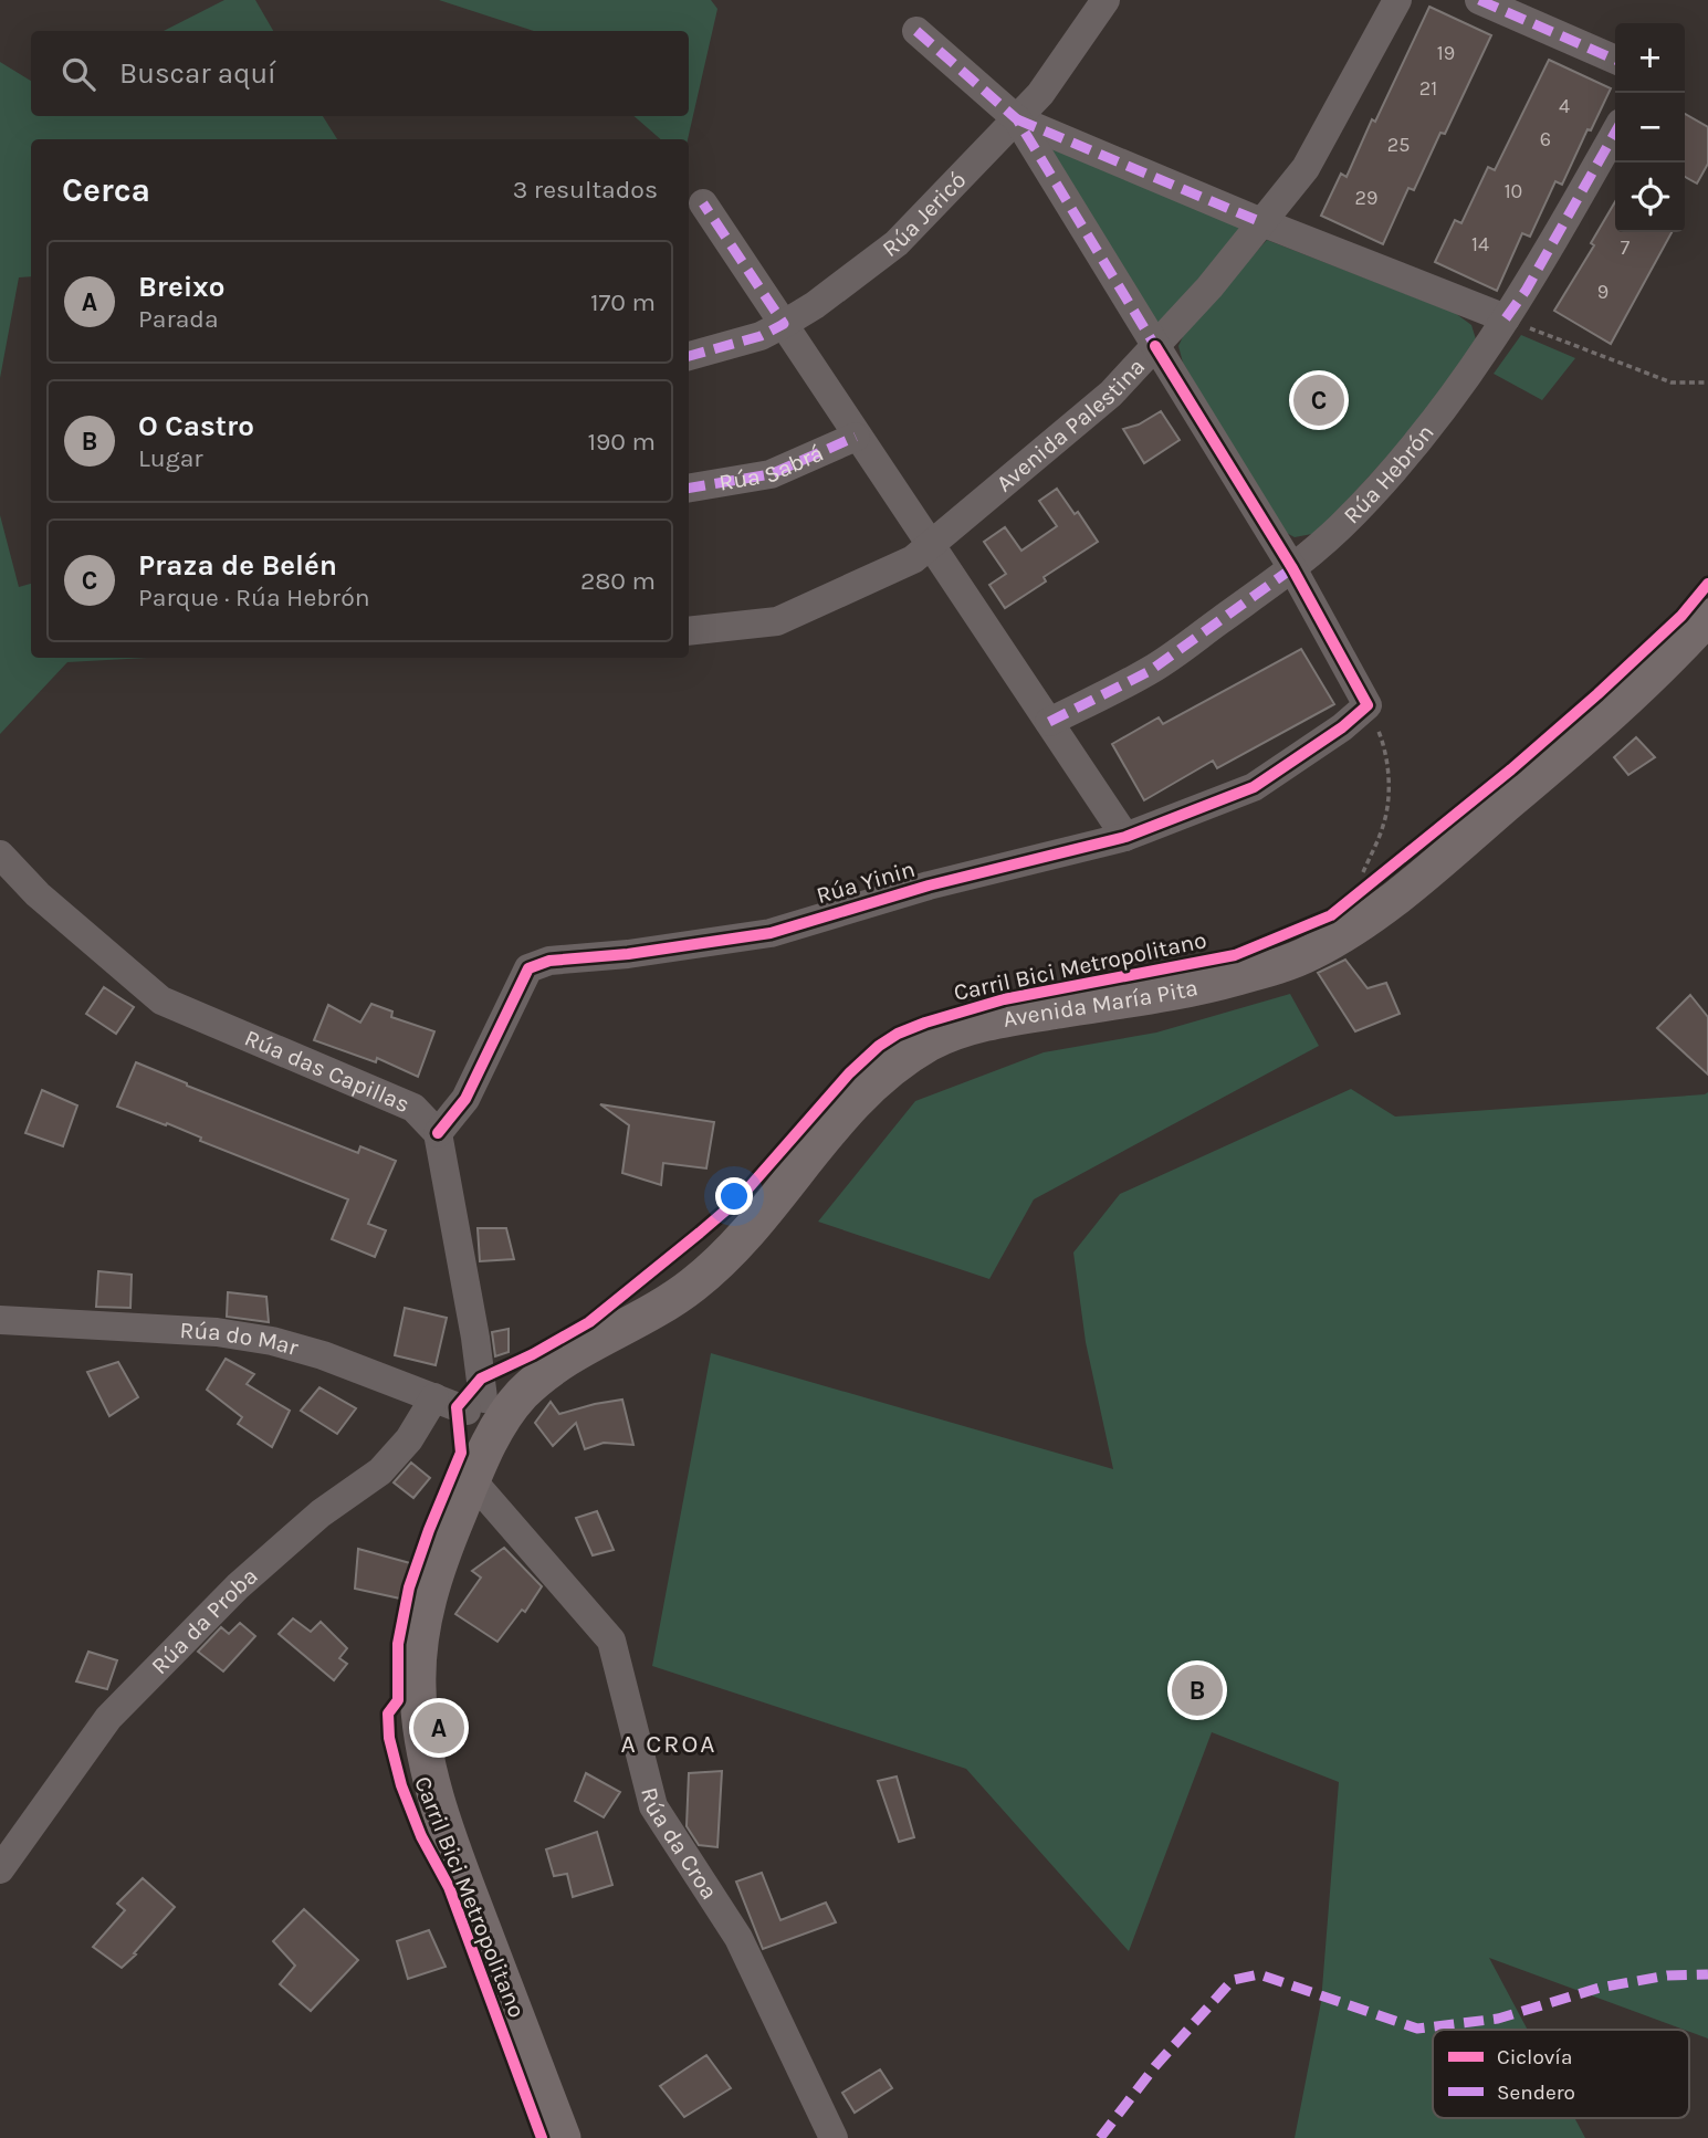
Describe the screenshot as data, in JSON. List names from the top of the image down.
{
  "streets": {
    "main road": ["Avenida María Pita"],
    "street": [
      "Rúa Jericó",
      "Avenida Palestina",
      "Rúa Sabrá",
      "Rúa Hebrón",
      "Rúa Yinin",
      "Rúa das Capillas",
      "Rúa do Mar",
      "Rúa da Proba",
      "Rúa da Croa"
    ],
    "cycle path": ["Carril Bici Metropolitano"]
  },
  "crossings": [
    ["Rúa Yinin", "Rúa das Capillas"],
    ["Avenida María Pita", "Rúa do Mar"],
    ["Avenida María Pita", "Rúa da Croa"],
    ["Rúa do Mar", "Rúa da Proba"]
  ],
  "districts": ["A CROA"],
  "house_numbers": [
    "19",
    "21",
    "4",
    "6",
    "25",
    "10",
    "29",
    "14",
    "7",
    "9"
  ],
  "legend": ["Ciclovía", "Sendero"],
  "page": {
    "map_buttons": ["+", "−"],
    "search": "Buscar aquí",
    "heading": ["Cerca", "3 resultados"],
    "list": [
      {
        "mark": "A",
        "name": "Breixo",
        "note": "Parada",
        "value": "170 m"
      },
      {
        "mark": "B",
        "name": "O Castro",
        "note": "Lugar",
        "value": "190 m"
      },
      {
        "mark": "C",
        "name": "Praza de Belén",
        "note": "Parque · Rúa Hebrón",
        "value": "280 m"
      }
    ],
    "pins": ["C", "B", "A"]
  }
}
